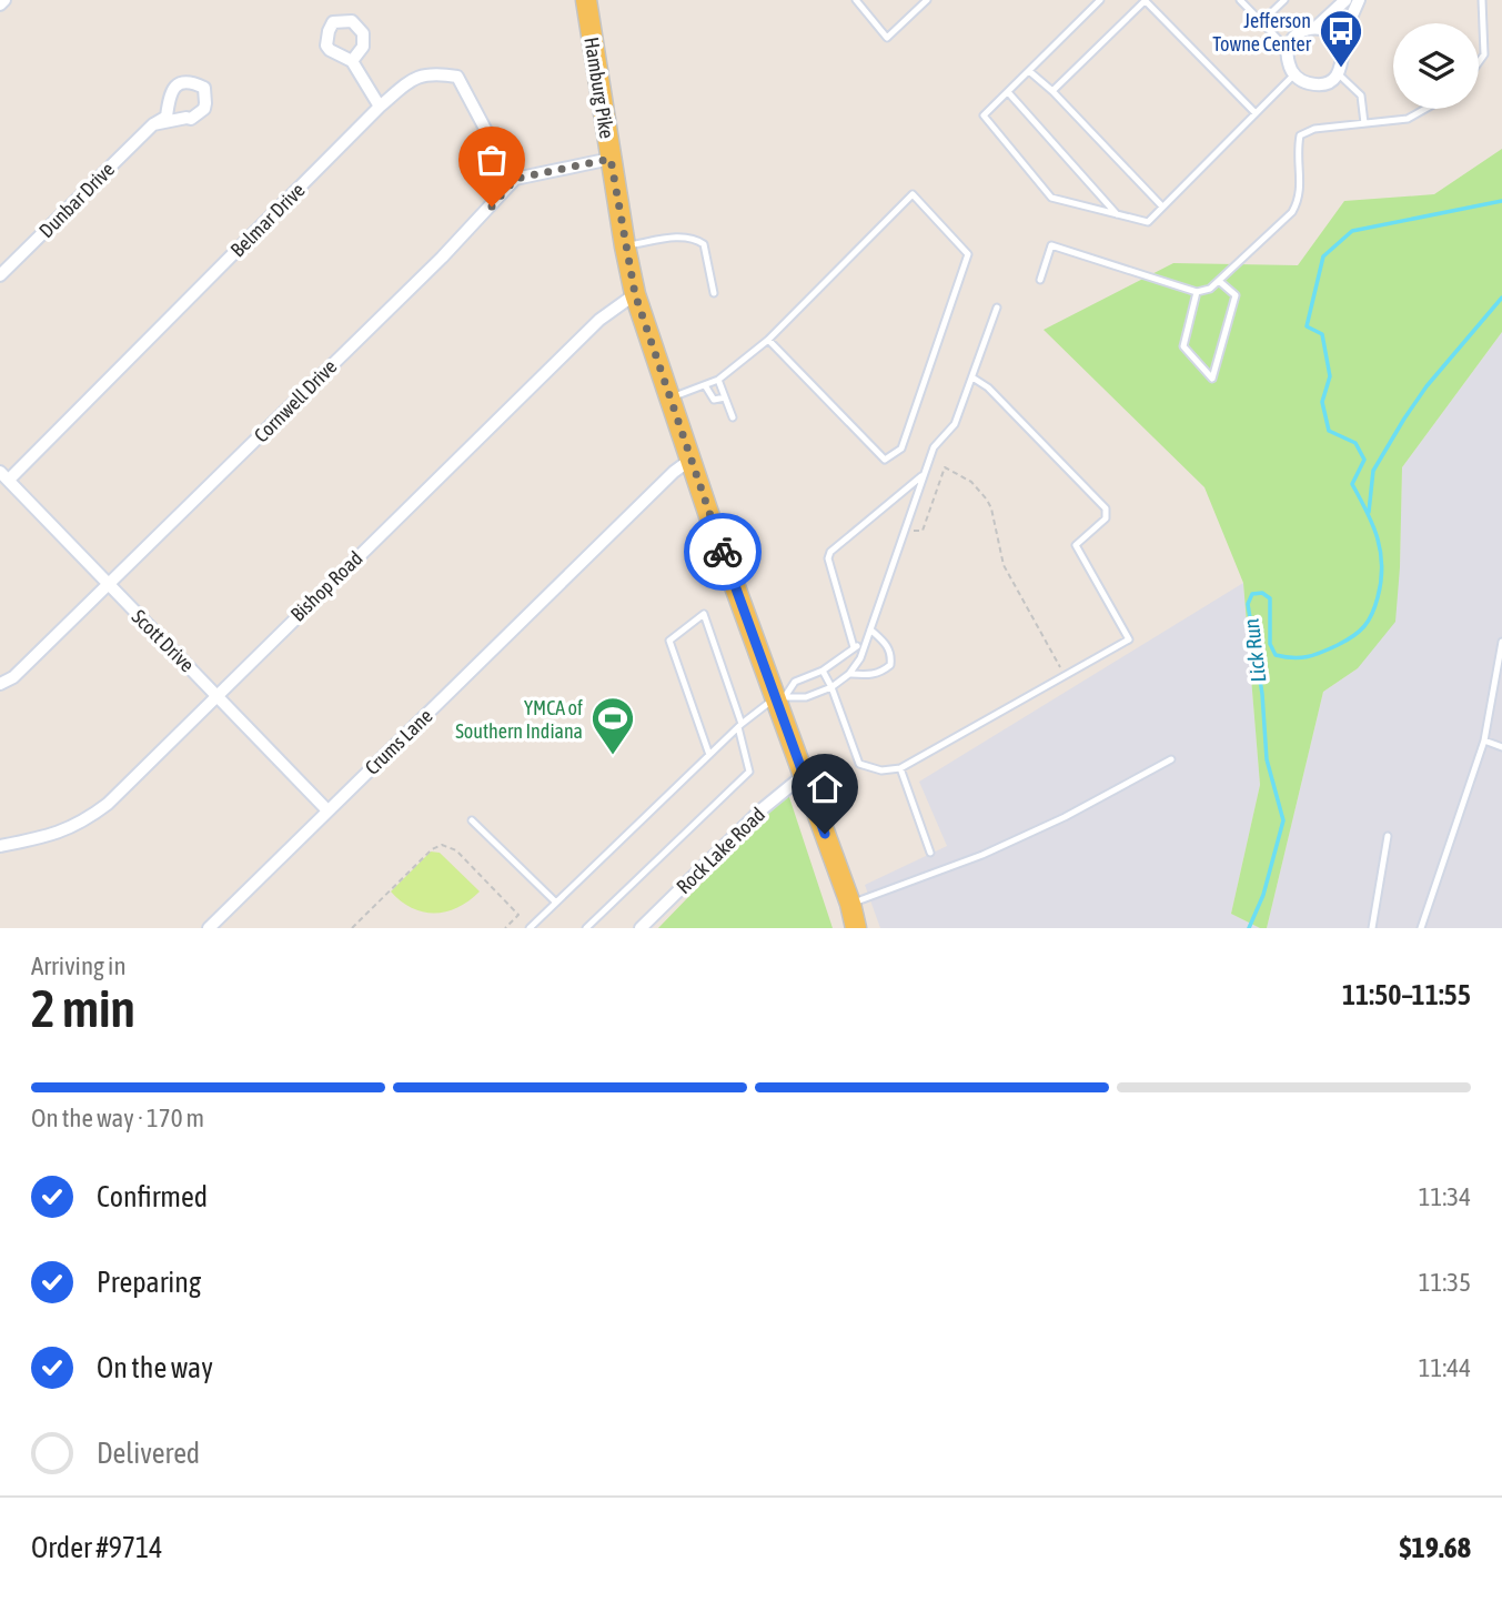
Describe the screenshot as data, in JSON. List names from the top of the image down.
{
  "streets": {
    "main road": ["Hamburg Pike"],
    "street": [
      "Dunbar Drive",
      "Belmar Drive",
      "Cornwell Drive",
      "Bishop Road",
      "Scott Drive",
      "Crums Lane",
      "Rock Lake Road"
    ]
  },
  "crossings": [
    ["Hamburg Pike", "Bishop Road"],
    ["Hamburg Pike", "Crums Lane"],
    ["Hamburg Pike", "Rock Lake Road"],
    ["Belmar Drive", "Cornwell Drive"],
    ["Belmar Drive", "Scott Drive"],
    ["Cornwell Drive", "Scott Drive"],
    ["Bishop Road", "Scott Drive"],
    ["Scott Drive", "Crums Lane"]
  ],
  "water": ["Lick Run"],
  "places": {
    "bus stop": ["Jefferson Towne Center"],
    "sports": ["YMCA of Southern Indiana"]
  },
  "page": {
    "heading": ["2 min", "Arriving in", "11:50–11:55"],
    "panel": ["Order #9714", "$19.68"],
    "bar": "On the way · 170 m",
    "list": [
      ["Confirmed", "11:34"],
      ["Preparing", "11:35"],
      ["On the way", "11:44"],
      "Delivered"
    ]
  }
}
